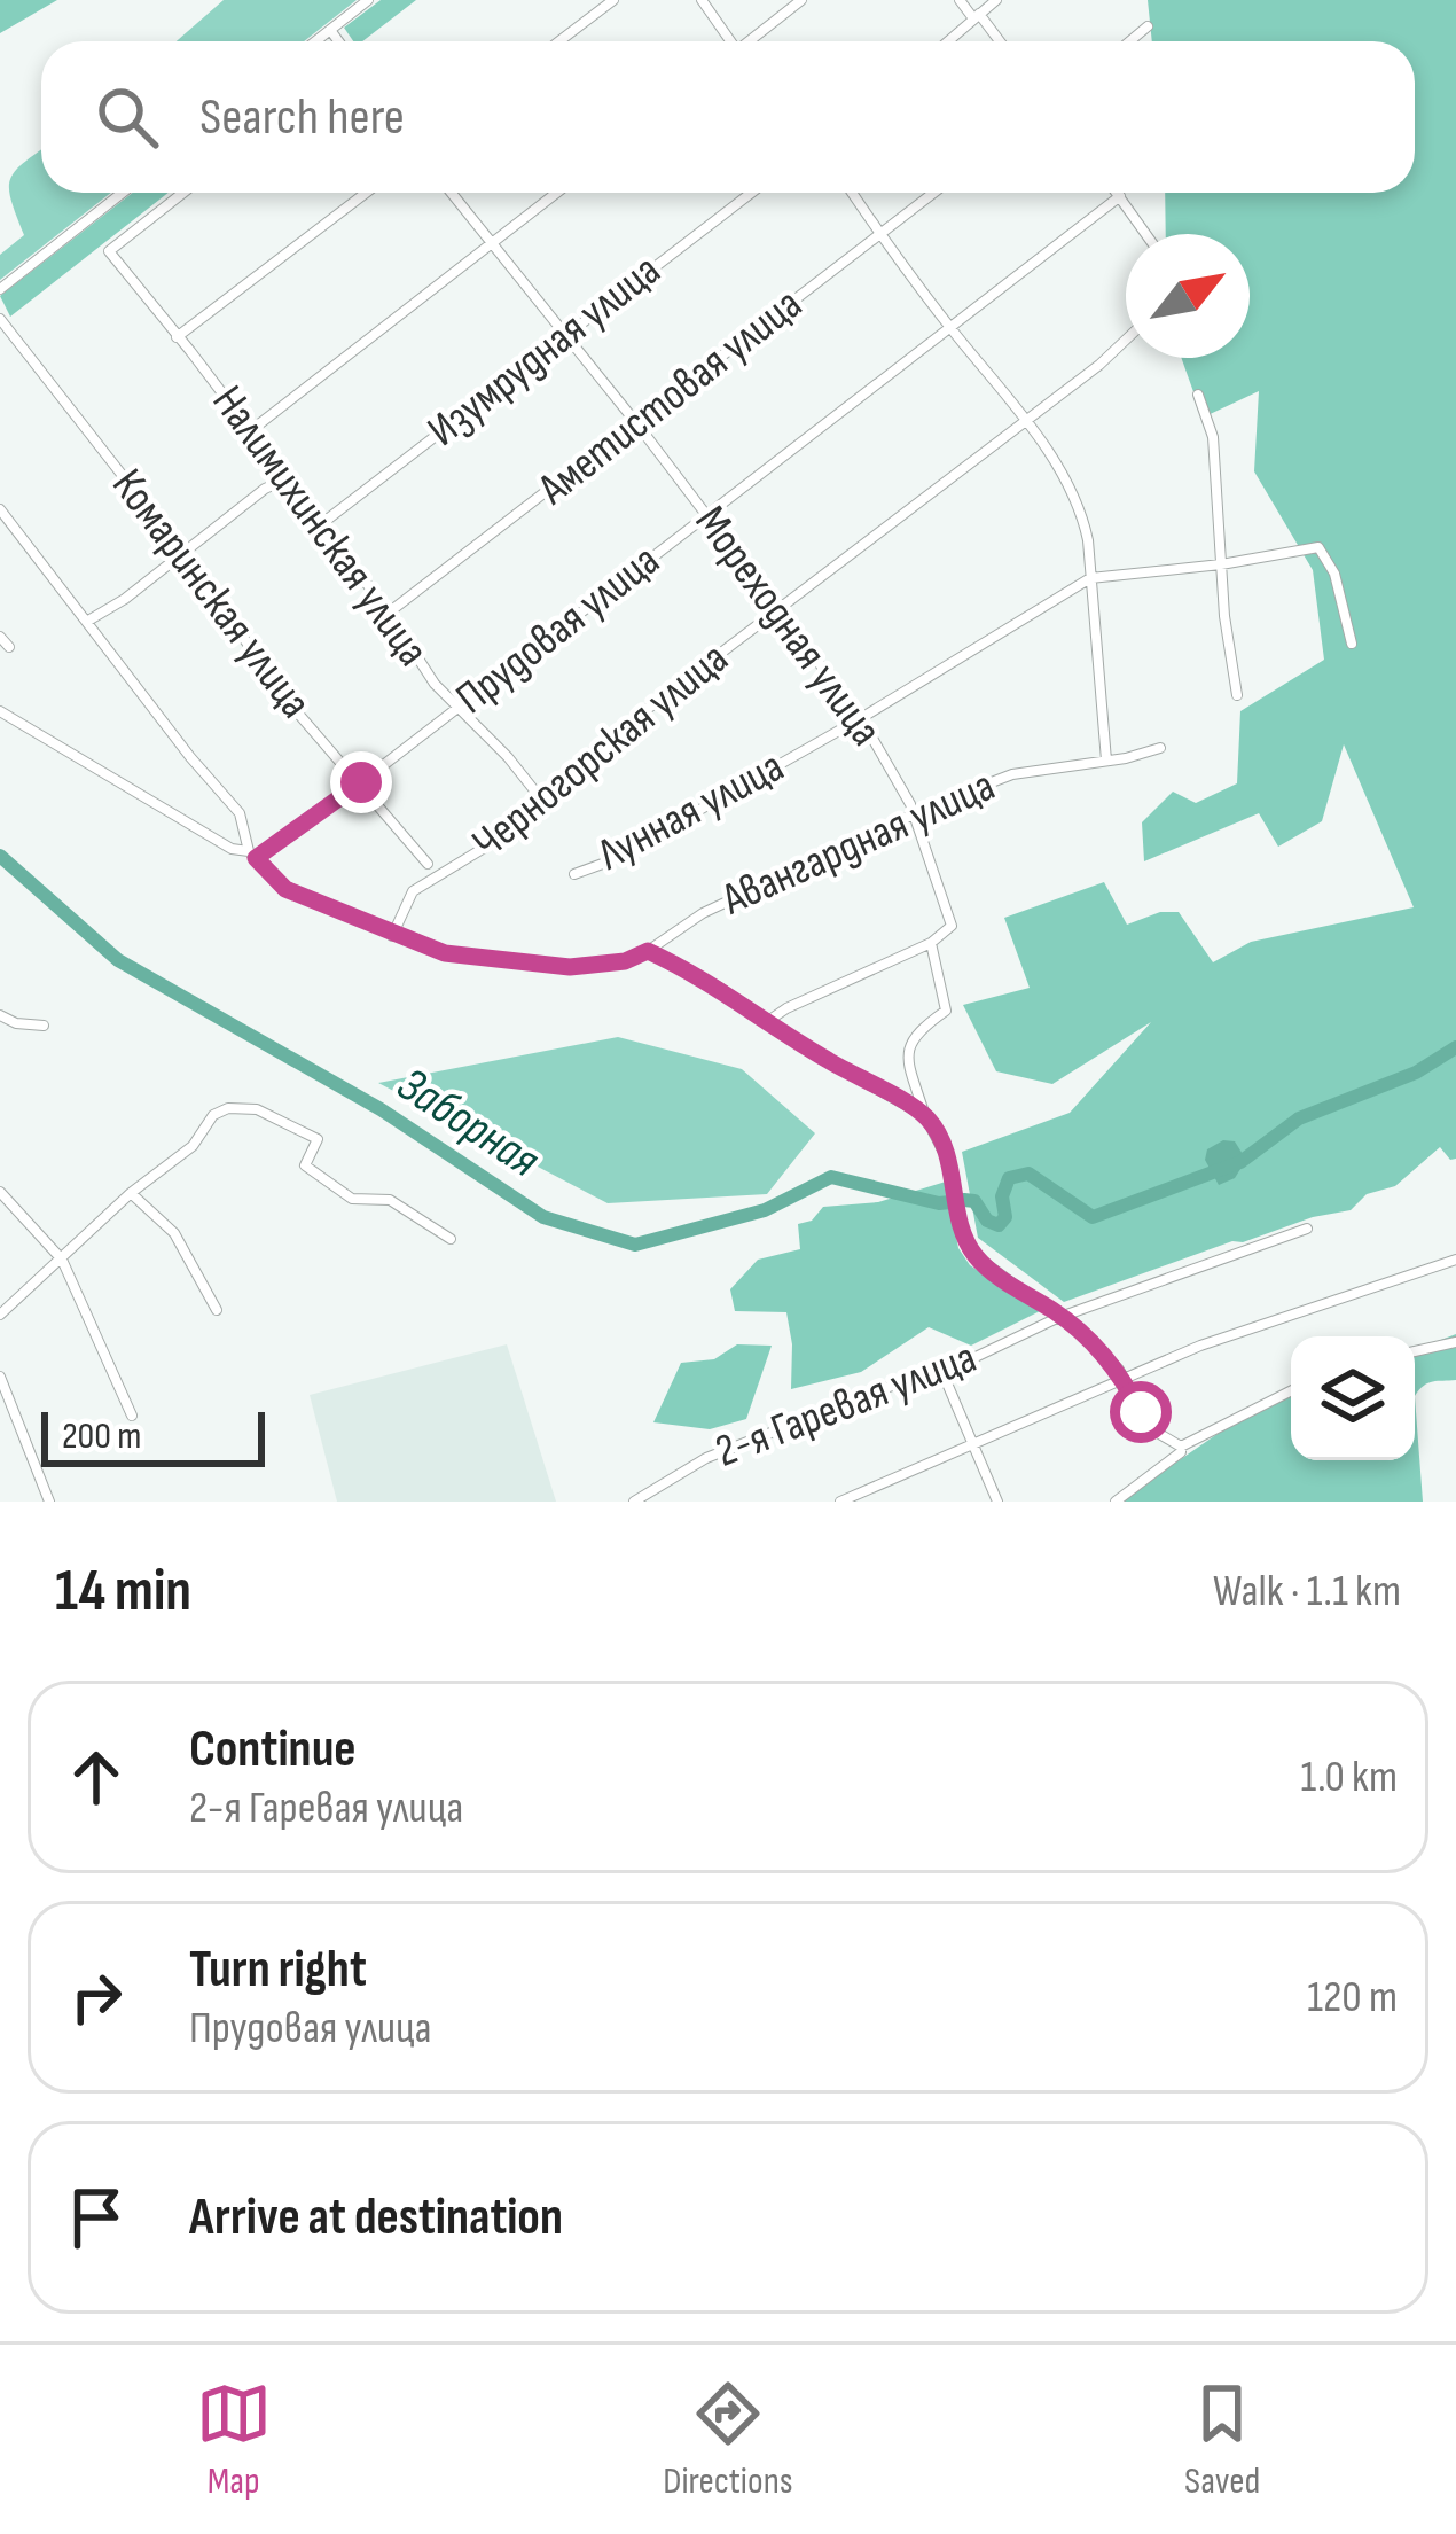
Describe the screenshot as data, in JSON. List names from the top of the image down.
{
  "streets": {
    "street": [
      "Изумрудная улица",
      "Аметистовая улица",
      "Налимихинская улица",
      "Комаринская улица",
      "Мореходная улица",
      "Прудовая улица",
      "Черногорская улица",
      "Лунная улица",
      "Авангардная улица",
      "2-я Гаревая улица"
    ]
  },
  "crossings": [
    ["Изумрудная улица", "Налимихинская улица"],
    ["Изумрудная улица", "Мореходная улица"],
    ["Аметистовая улица", "Налимихинская улица"],
    ["Аметистовая улица", "Мореходная улица"],
    ["Налимихинская улица", "Прудовая улица"],
    ["Налимихинская улица", "Черногорская улица"],
    ["Комаринская улица", "Прудовая улица"],
    ["Мореходная улица", "Прудовая улица"],
    ["Мореходная улица", "Черногорская улица"],
    ["Мореходная улица", "Лунная улица"],
    ["Мореходная улица", "Авангардная улица"],
    ["Мореходная улица", "2-я Гаревая улица"]
  ],
  "water": ["Заборная"],
  "scale_bar": "200 m",
  "north": "top right",
  "page": {
    "search": "Search here",
    "scale": "200 m",
    "heading": ["14 min", "Walk · 1.1 km"],
    "list": [
      ["Continue", "2-я Гаревая улица", "1.0 km"],
      ["Turn right", "Прудовая улица", "120 m"],
      "Arrive at destination"
    ],
    "nav": ["Map", "Directions", "Saved"]
  }
}
